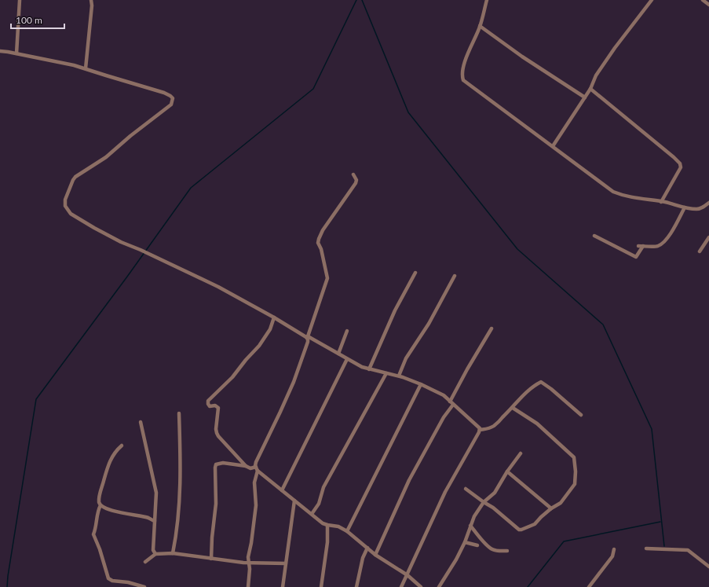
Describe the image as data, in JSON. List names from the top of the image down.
{
  "scale_bar": "100 m"
}
